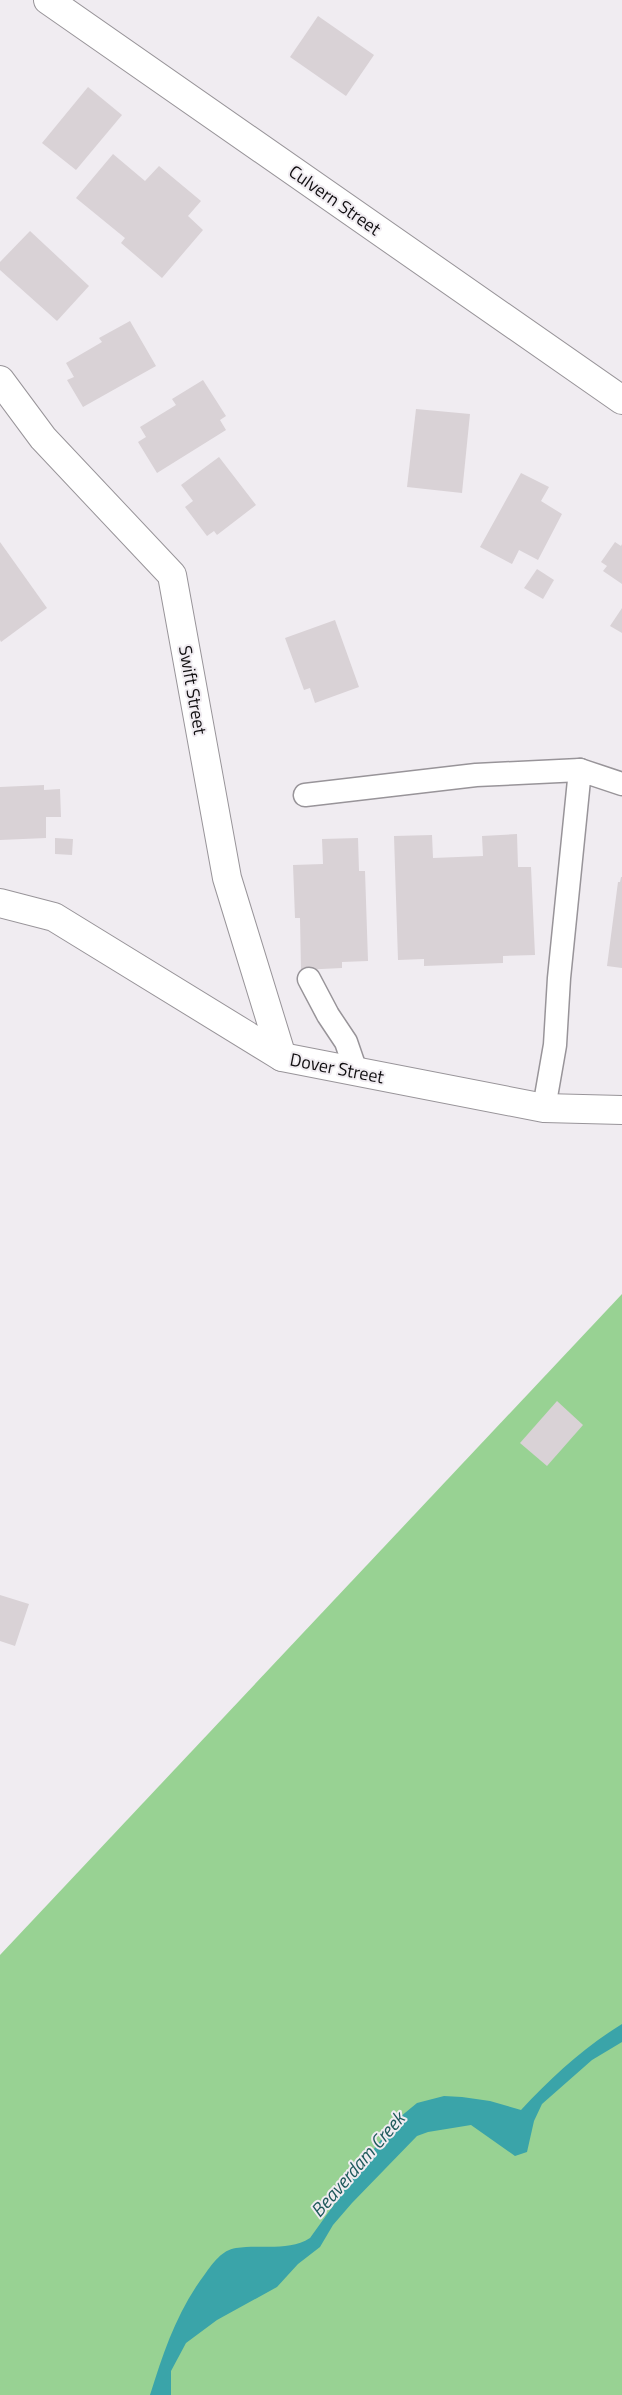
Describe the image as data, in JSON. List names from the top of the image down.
{
  "streets": {
    "street": ["Culvern Street", "Swift Street", "Dover Street"]
  },
  "crossings": [
    ["Swift Street", "Dover Street"]
  ],
  "water": ["Beaverdam Creek"]
}
